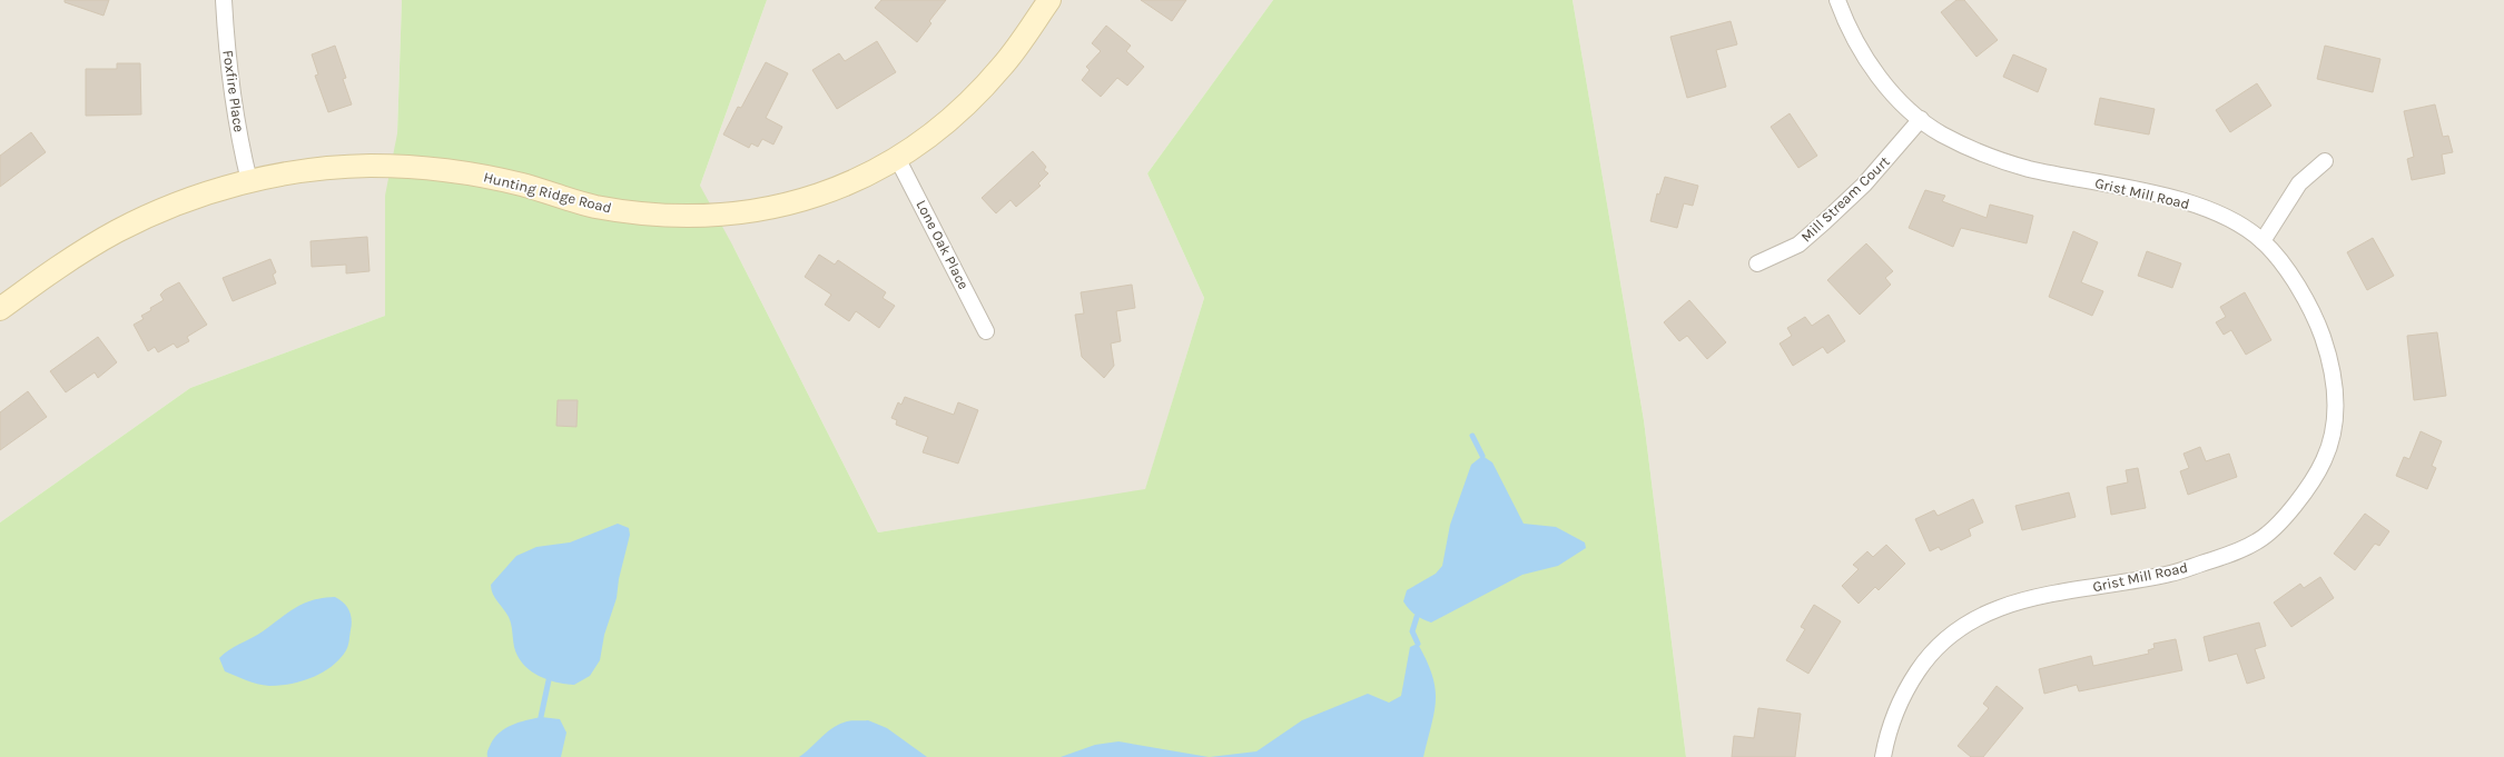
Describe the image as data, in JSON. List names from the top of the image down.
{
  "streets": {
    "street": [
      "Foxfire Place",
      "Hunting Ridge Road",
      "Grist Mill Road",
      "Mill Stream Court",
      "Lone Oak Place"
    ]
  },
  "crossings": [
    ["Foxfire Place", "Hunting Ridge Road"],
    ["Hunting Ridge Road", "Lone Oak Place"],
    ["Grist Mill Road", "Mill Stream Court"]
  ]
}
